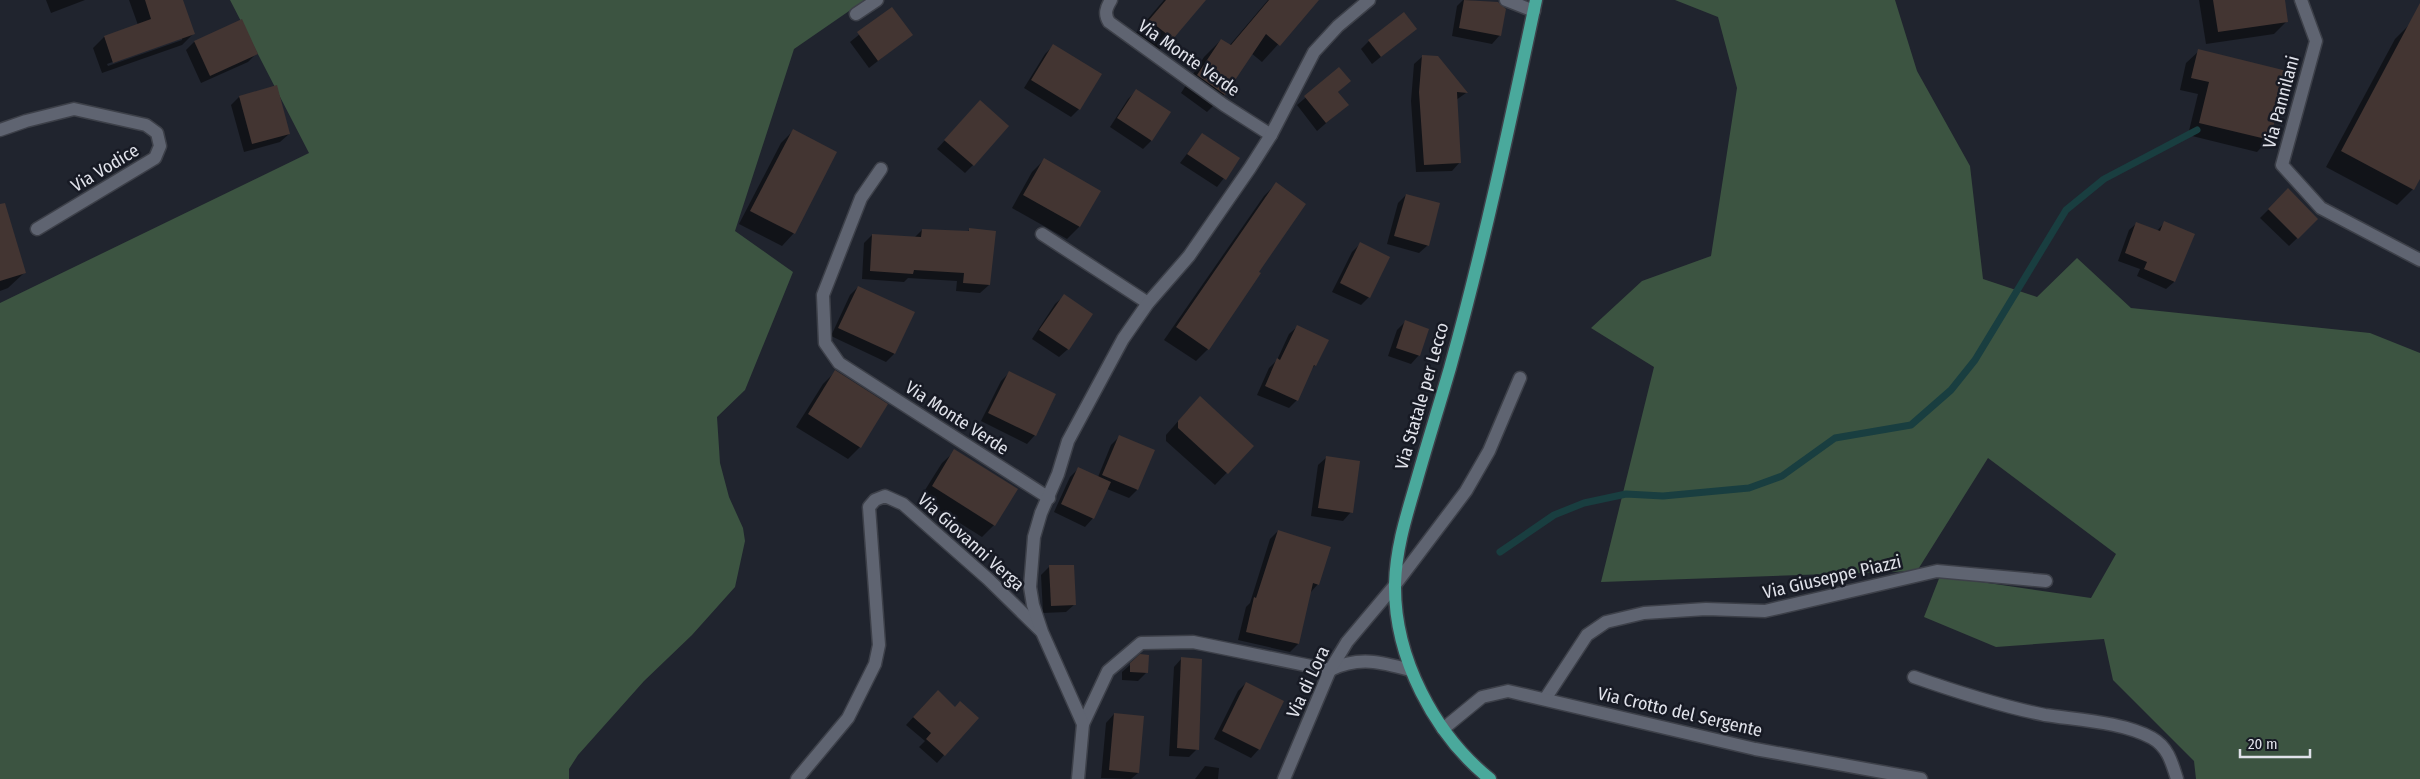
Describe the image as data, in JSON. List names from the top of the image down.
{
  "streets": {
    "main road": ["Via Statale per Lecco"],
    "street": [
      "Via Monte Verde",
      "Via Pannilani",
      "Via Vodice",
      "Via Giovanni Verga",
      "Via Giuseppe Piazzi",
      "Via di Lora",
      "Via Crotto del Sergente"
    ]
  },
  "crossings": [
    ["Via Statale per Lecco", "Via di Lora"],
    ["Via Statale per Lecco", "Via Crotto del Sergente"],
    ["Via Giuseppe Piazzi", "Via Crotto del Sergente"]
  ],
  "scale_bar": "20 m"
}
